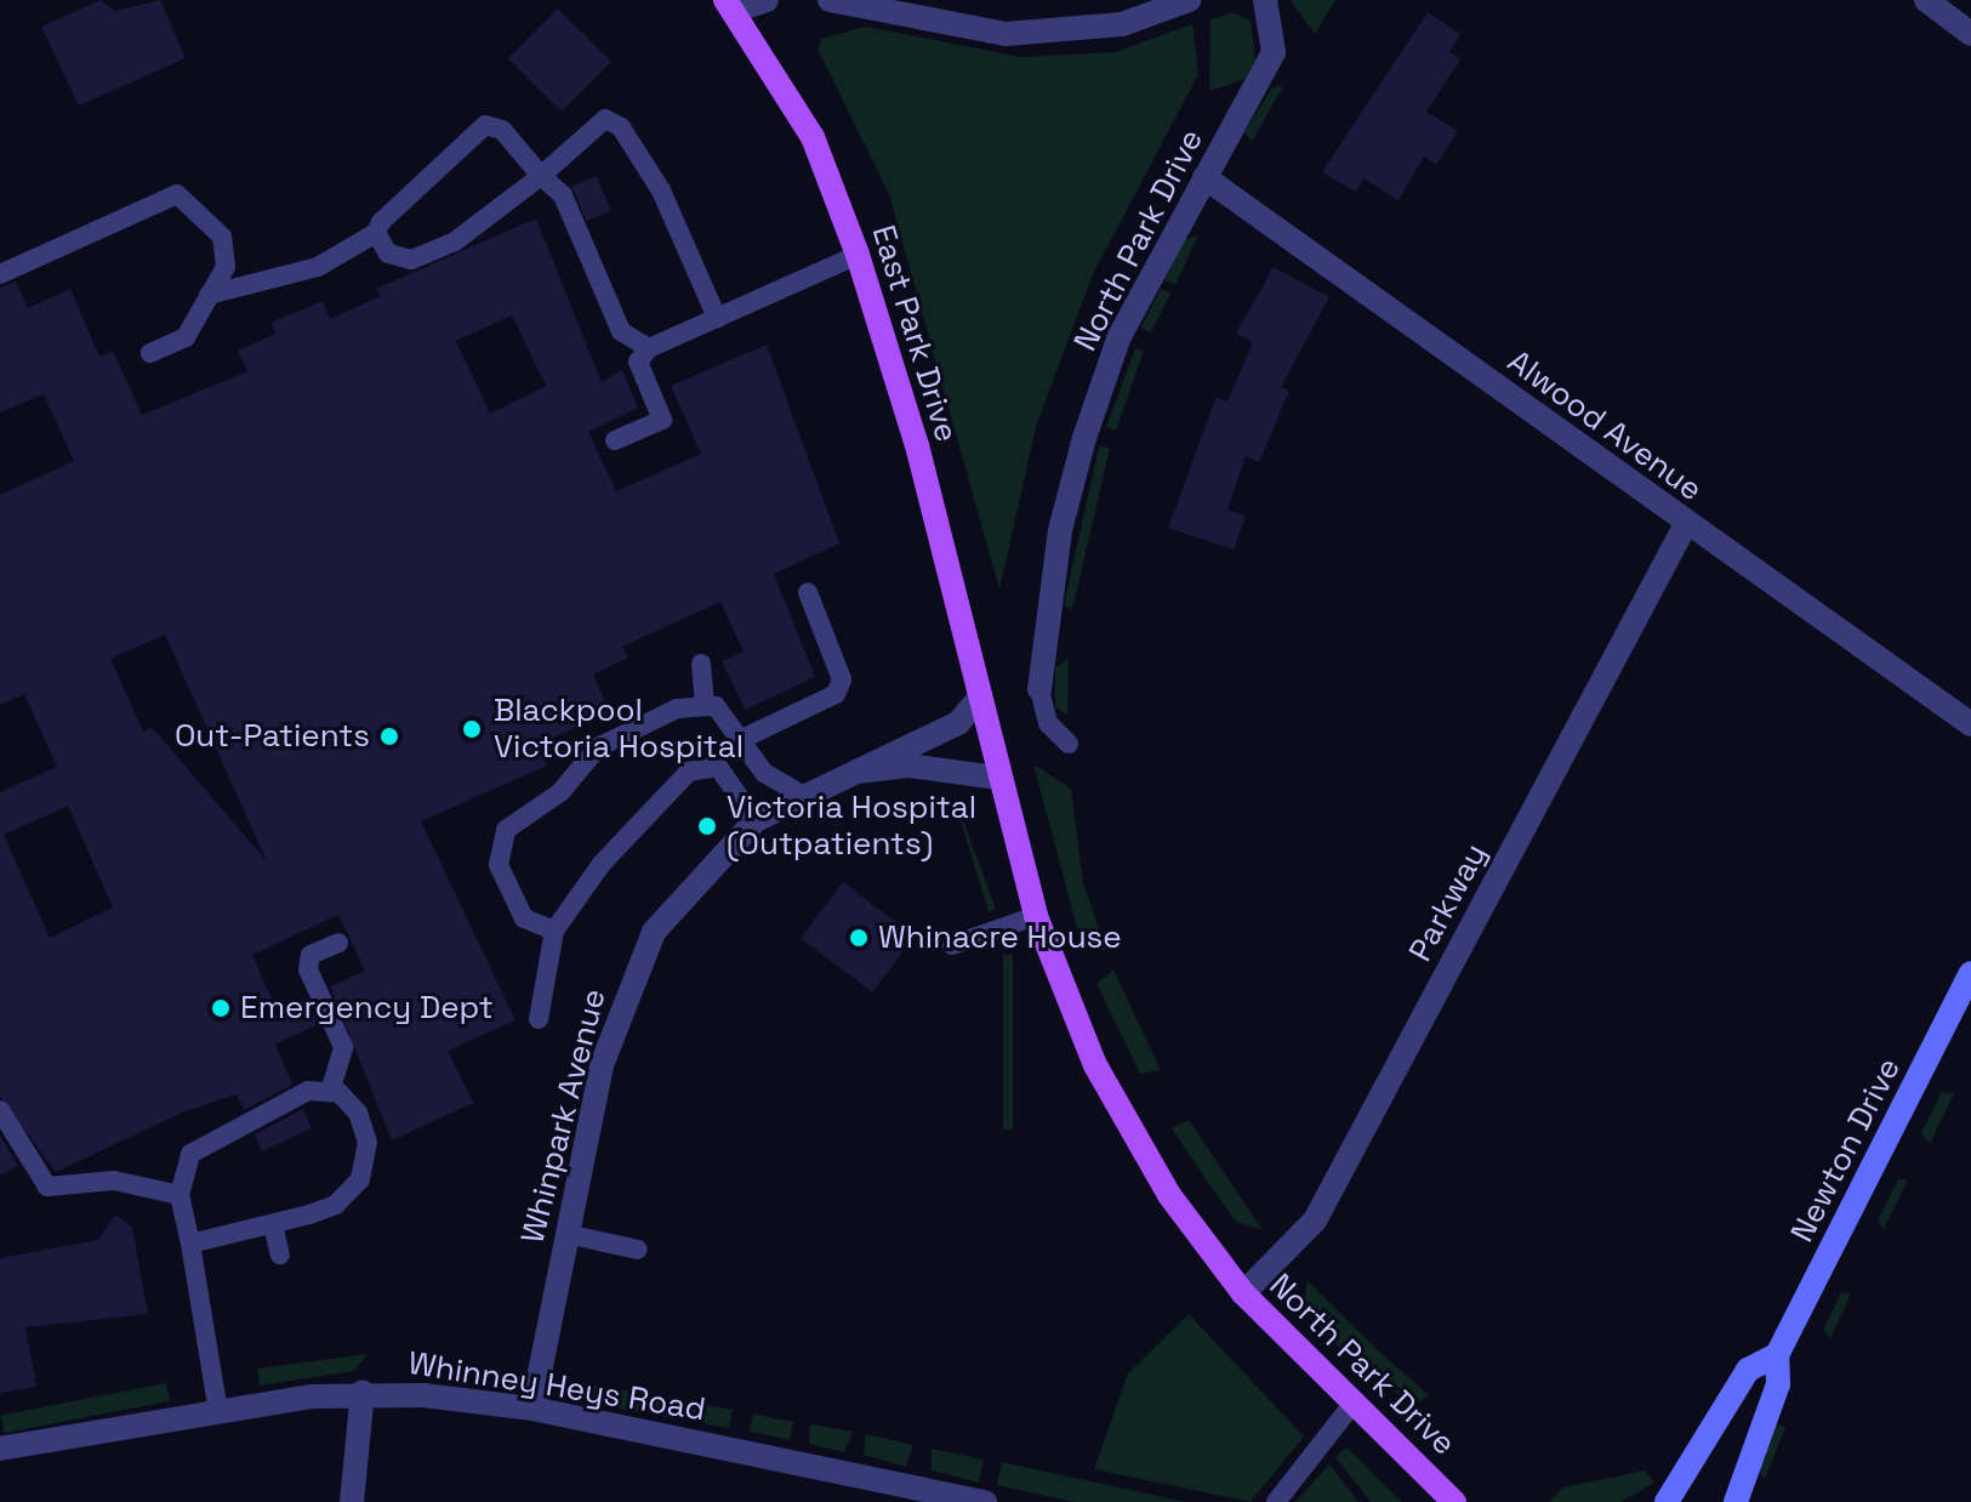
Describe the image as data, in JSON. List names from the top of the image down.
{
  "streets": {
    "main road": ["North Park Drive", "East Park Drive", "Newton Drive"],
    "street": [
      "Alwood Avenue",
      "Parkway",
      "Whinpark Avenue",
      "Whinney Heys Road"
    ]
  },
  "crossings": [
    ["North Park Drive", "East Park Drive"],
    ["North Park Drive", "Alwood Avenue"],
    ["North Park Drive", "Parkway"],
    ["North Park Drive", "Whinpark Avenue"],
    ["East Park Drive", "Whinpark Avenue"],
    ["Alwood Avenue", "Parkway"],
    ["Whinpark Avenue", "Whinney Heys Road"]
  ],
  "places": [
    "Blackpool Victoria Hospital",
    "Out-Patients",
    "Victoria Hospital (Outpatients)",
    "Whinacre House",
    "Emergency Dept"
  ]
}
